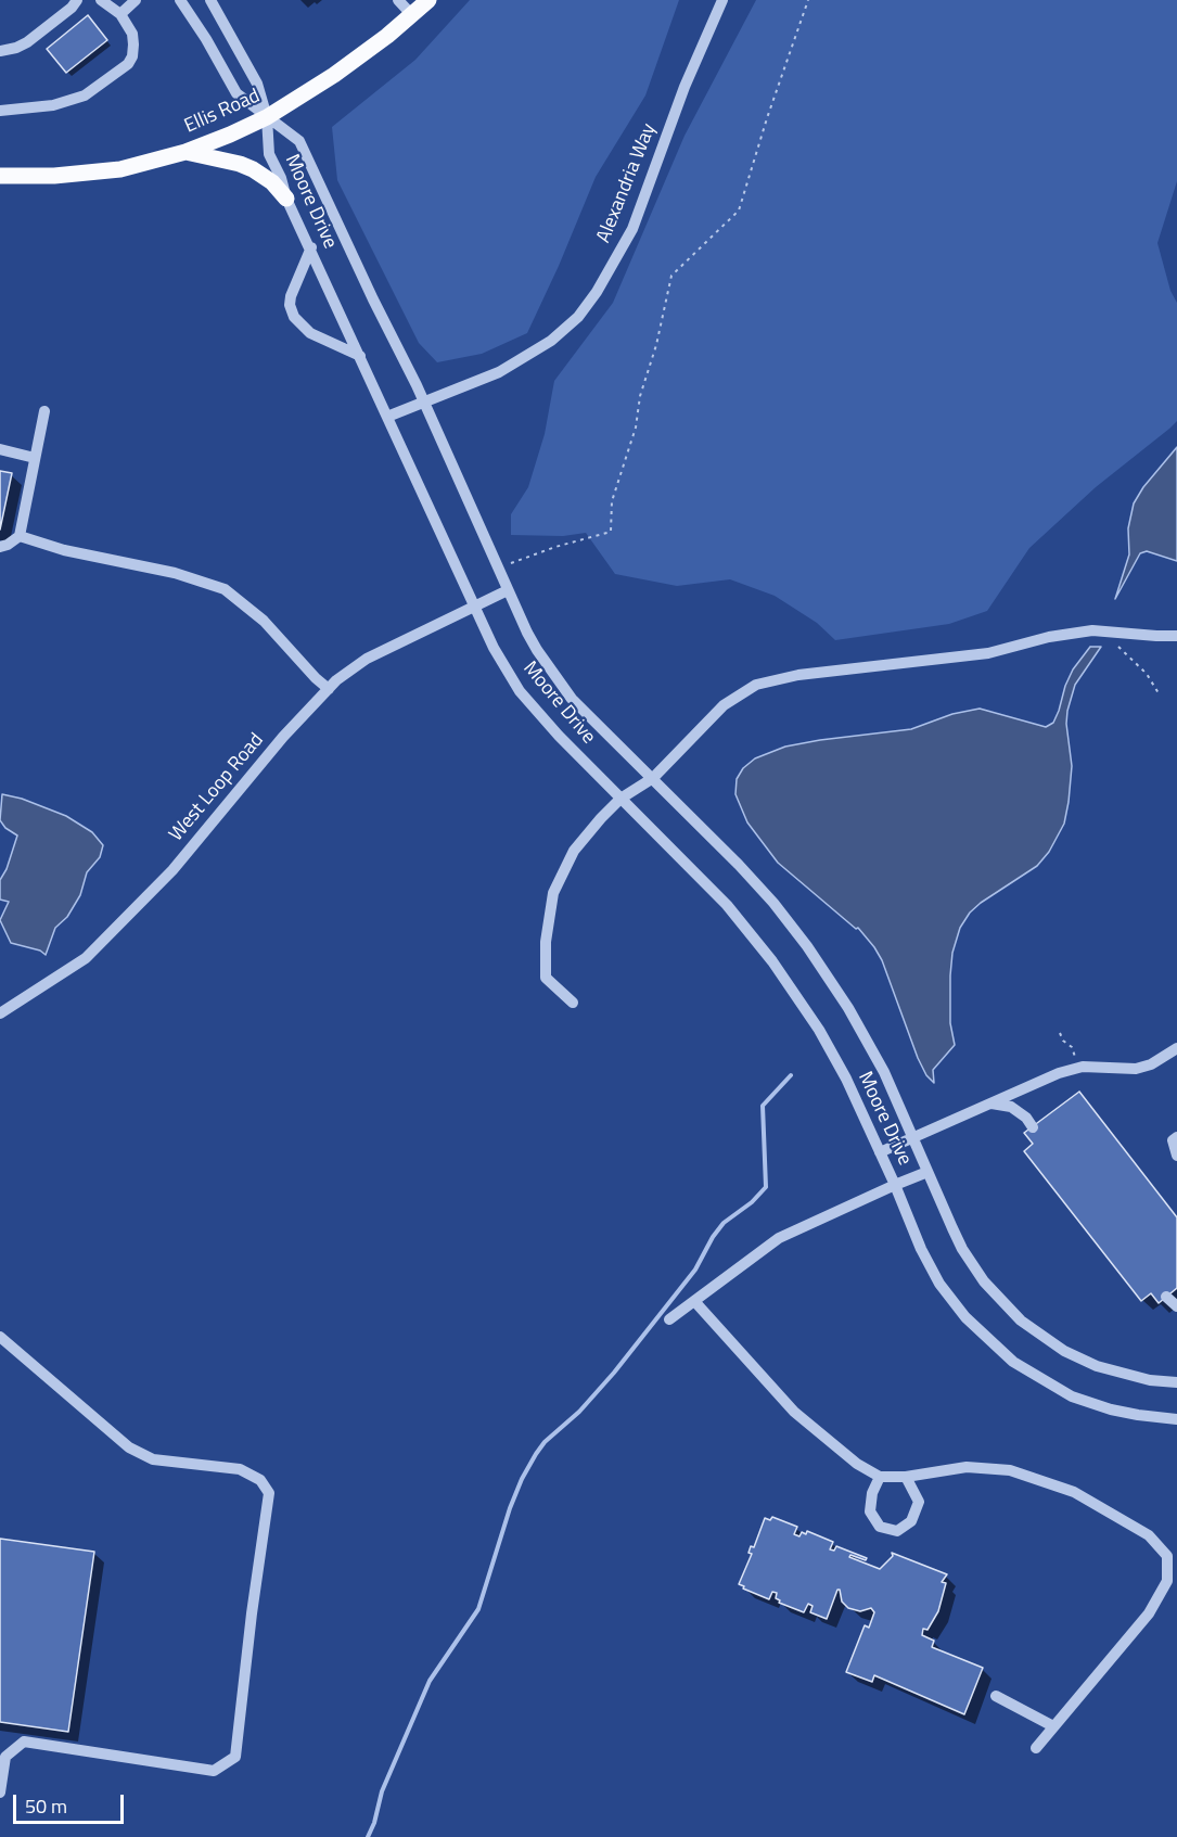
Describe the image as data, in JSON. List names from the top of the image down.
{
  "streets": {
    "main road": ["Ellis Road"],
    "street": ["Alexandria Way", "Moore Drive", "West Loop Road"]
  },
  "crossings": [
    ["Ellis Road", "Moore Drive"],
    ["Alexandria Way", "Moore Drive"],
    ["Moore Drive", "West Loop Road"]
  ],
  "scale_bar": "50 m"
}
